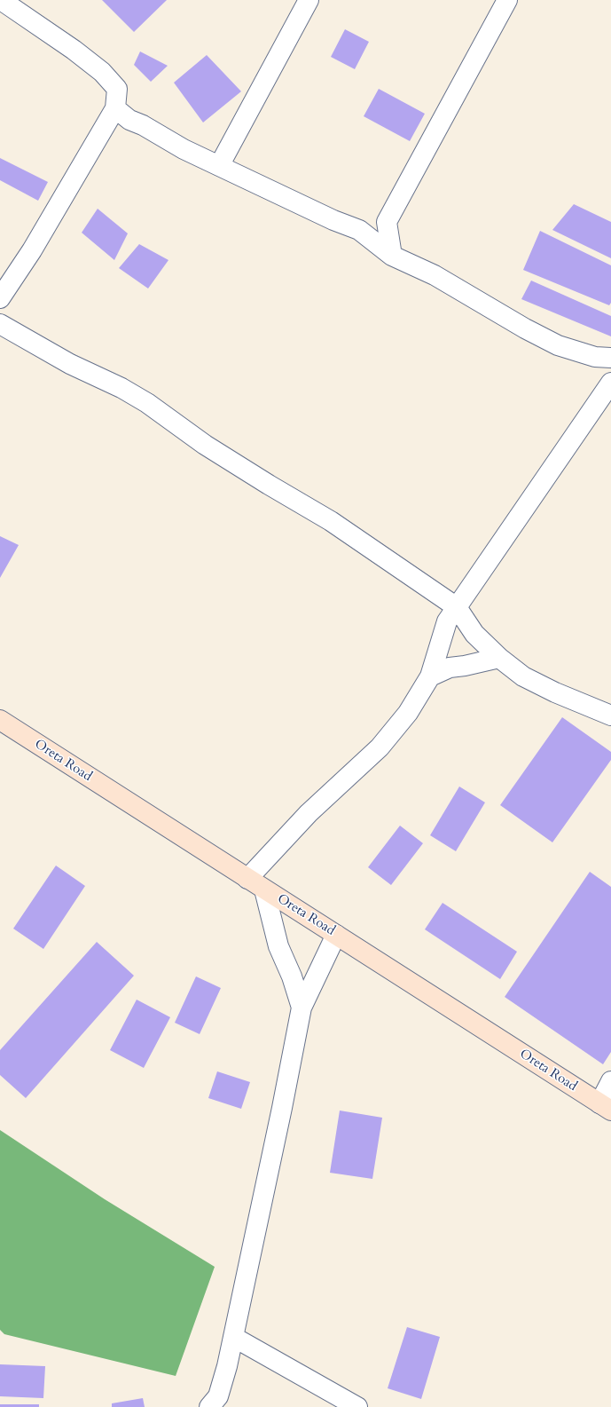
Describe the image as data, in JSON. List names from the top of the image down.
{
  "streets": {
    "street": ["Oreta Road"]
  }
}
